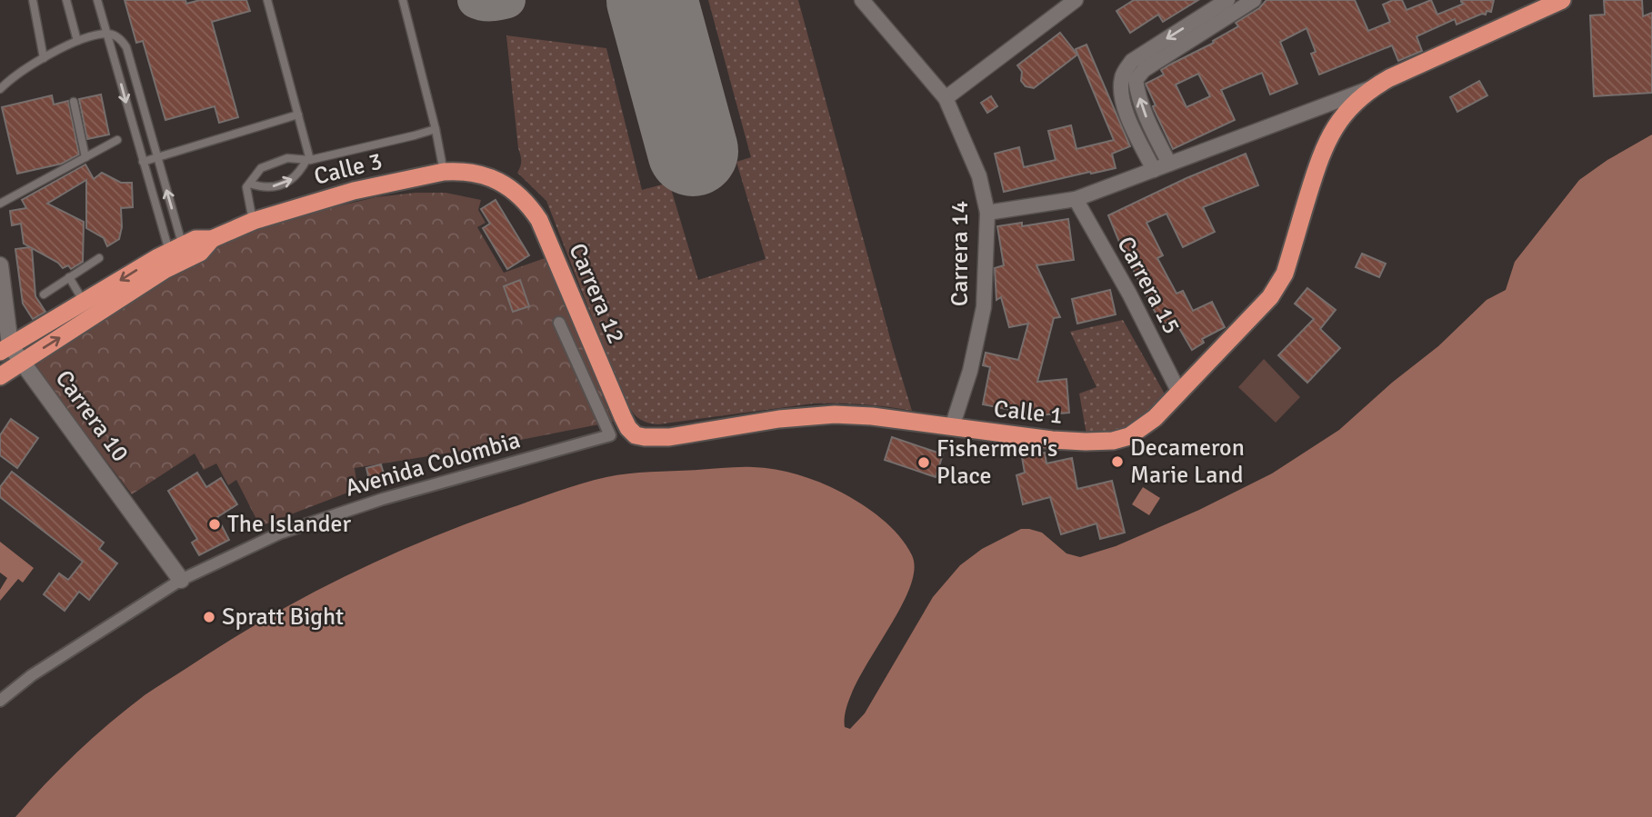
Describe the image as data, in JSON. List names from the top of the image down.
{
  "streets": {
    "highway": ["Calle 3", "Carrera 12", "Calle 1"],
    "street": [
      "Carrera 14",
      "Carrera 15",
      "Carrera 10",
      "Avenida Colombia"
    ]
  },
  "crossings": [
    ["Calle 3", "Carrera 12"],
    ["Calle 3", "Carrera 10"],
    ["Carrera 14", "Calle 1"],
    ["Carrera 15", "Calle 1"],
    ["Carrera 12", "Calle 1"],
    ["Carrera 10", "Avenida Colombia"]
  ],
  "places": [
    "Decameron Marie Land",
    "Fishermen's Place",
    "The Islander",
    "Spratt Bight"
  ]
}
